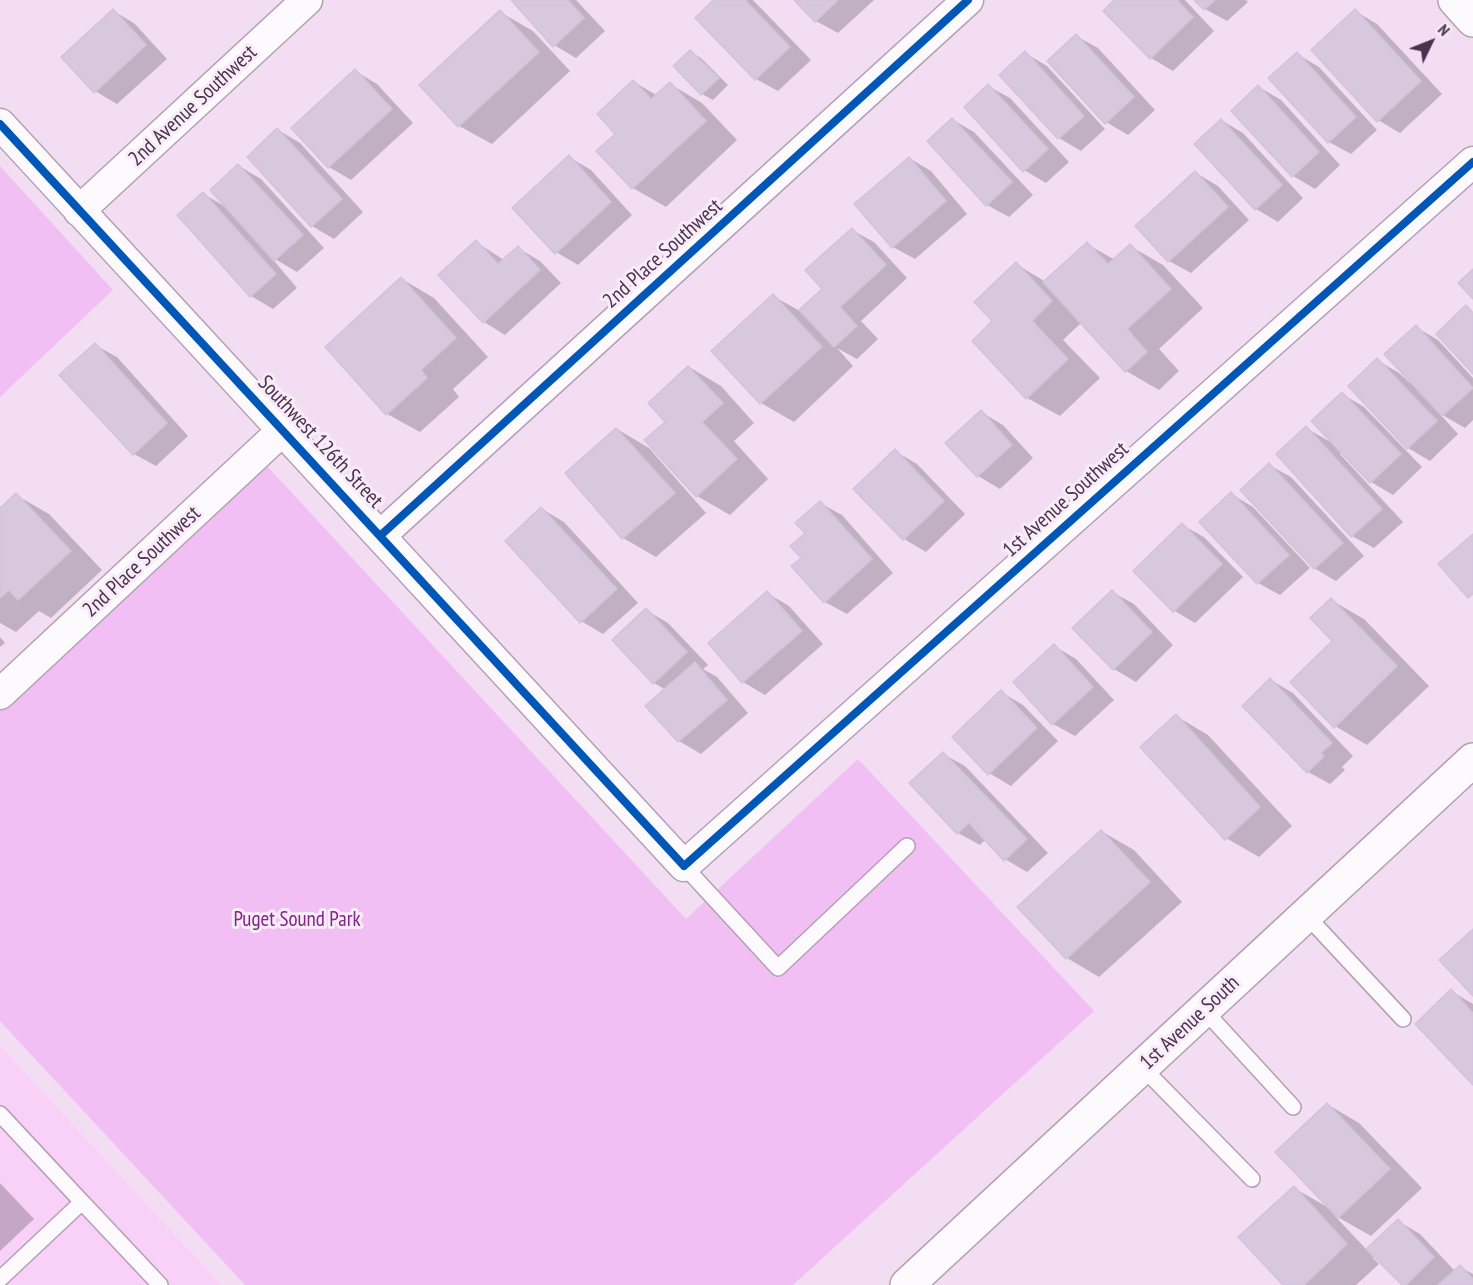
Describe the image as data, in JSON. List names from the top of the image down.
{
  "streets": {
    "main road": ["1st Avenue South"],
    "street": [
      "2nd Avenue Southwest",
      "2nd Place Southwest",
      "Southwest 126th Street",
      "1st Avenue Southwest"
    ]
  },
  "crossings": [
    ["2nd Avenue Southwest", "Southwest 126th Street"],
    ["2nd Place Southwest", "Southwest 126th Street"],
    ["Southwest 126th Street", "1st Avenue Southwest"]
  ],
  "parks": ["Puget Sound Park"],
  "north": "top right"
}
